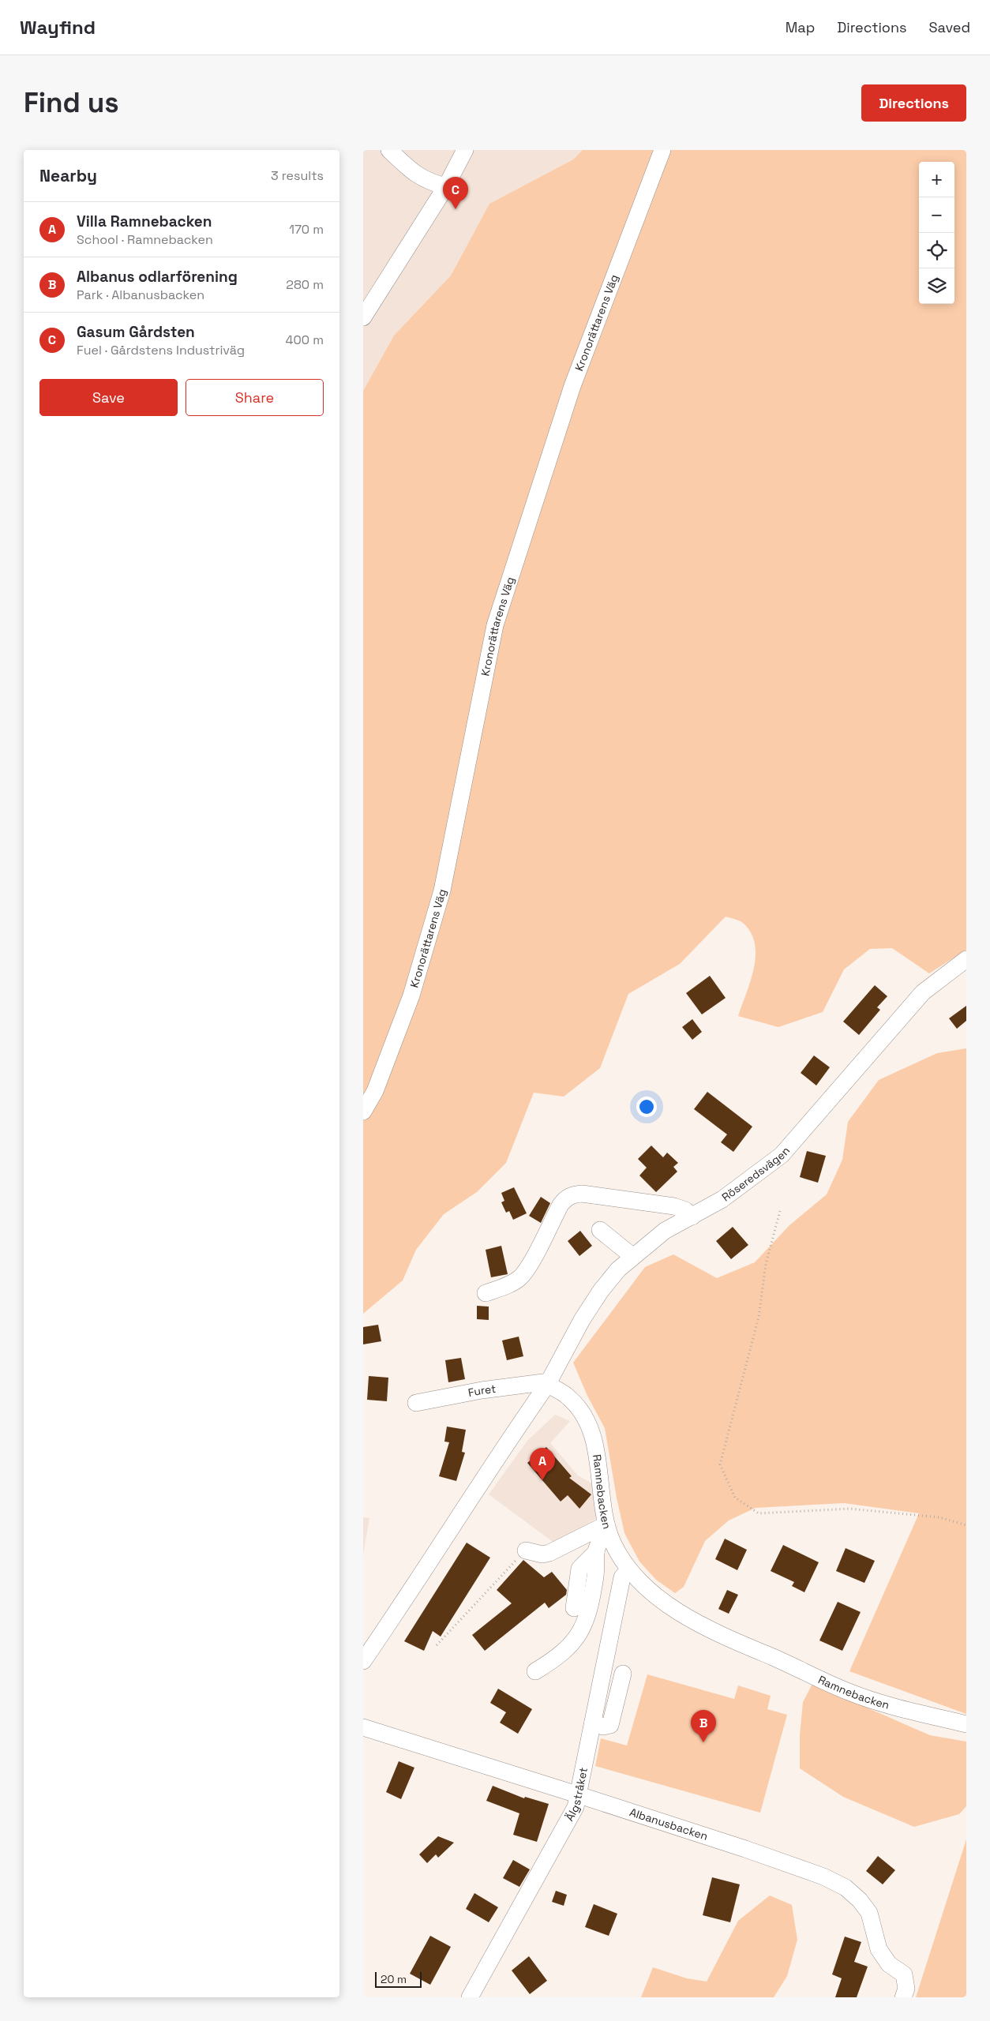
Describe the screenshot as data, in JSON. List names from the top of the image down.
{
  "streets": {
    "street": [
      "Kronorättarens Väg",
      "Röseredsvägen",
      "Furet",
      "Ramnebacken",
      "Älgstråket",
      "Albanusbacken"
    ]
  },
  "crossings": [
    ["Röseredsvägen", "Furet"],
    ["Röseredsvägen", "Ramnebacken"],
    ["Furet", "Ramnebacken"],
    ["Ramnebacken", "Älgstråket"],
    ["Älgstråket", "Albanusbacken"]
  ],
  "scale_bar": "20 m",
  "page": {
    "header": "Wayfind",
    "nav": ["Map", "Directions", "Saved"],
    "buttons": [
      "Directions",
      ["Save", "Share"]
    ],
    "title": "Find us",
    "heading": ["Nearby", "3 results"],
    "map_buttons": ["+", "−"],
    "pins": ["C", "A", "B"],
    "list": [
      {
        "mark": "A",
        "name": "Villa Ramnebacken",
        "note": "School · Ramnebacken",
        "value": "170 m"
      },
      {
        "mark": "B",
        "name": "Albanus odlarförening",
        "note": "Park · Albanusbacken",
        "value": "280 m"
      },
      {
        "mark": "C",
        "name": "Gasum Gårdsten",
        "note": "Fuel · Gårdstens Industriväg",
        "value": "400 m"
      }
    ],
    "scale": "20 m"
  }
}
